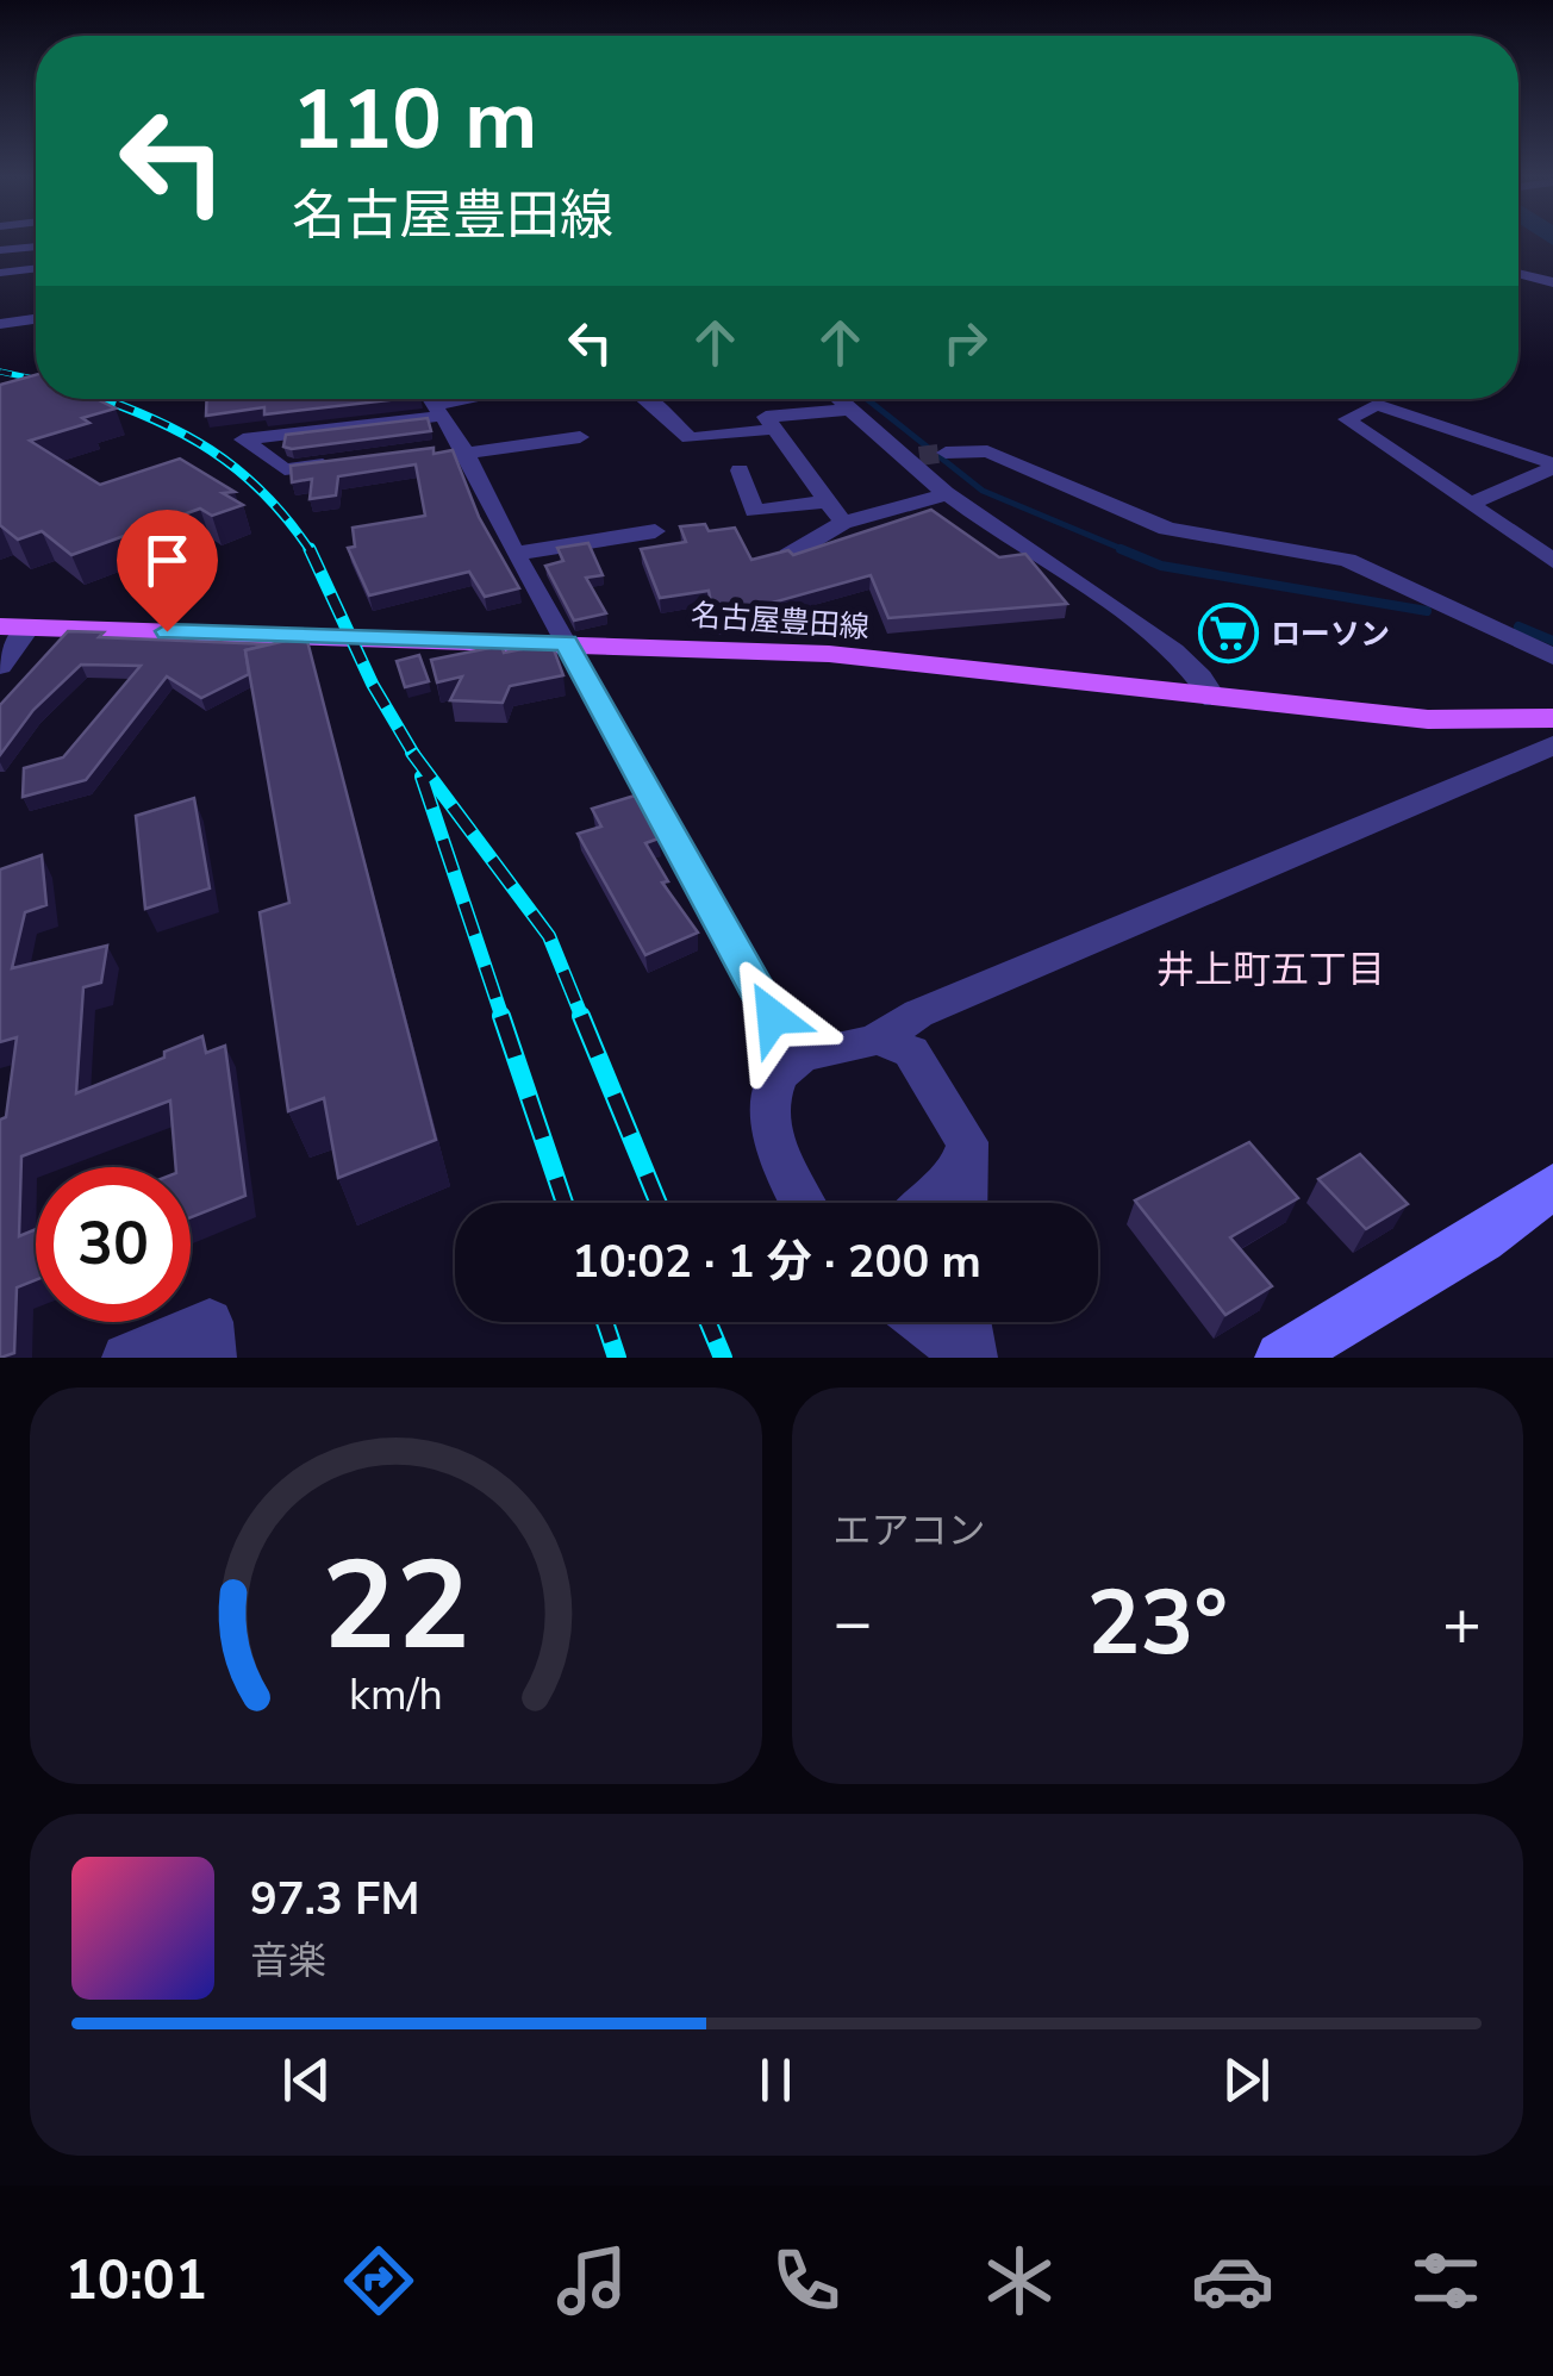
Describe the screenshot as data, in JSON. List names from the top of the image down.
{
  "streets": {
    "main road": ["名古屋豊田線"]
  },
  "districts": ["井上町五丁目"],
  "places": {
    "supermarket": ["ローソン"]
  },
  "page": {
    "turn": ["110 m", "名古屋豊田線"],
    "limit": "30",
    "trip": "10:02 · 1 分 · 200 m",
    "tile": "エアコン",
    "heat": ["−", "23°", "+"],
    "song": ["97.3 FM", "音楽"],
    "tabs": "10:01",
    "gauge": ["22", "km/h"]
  }
}
